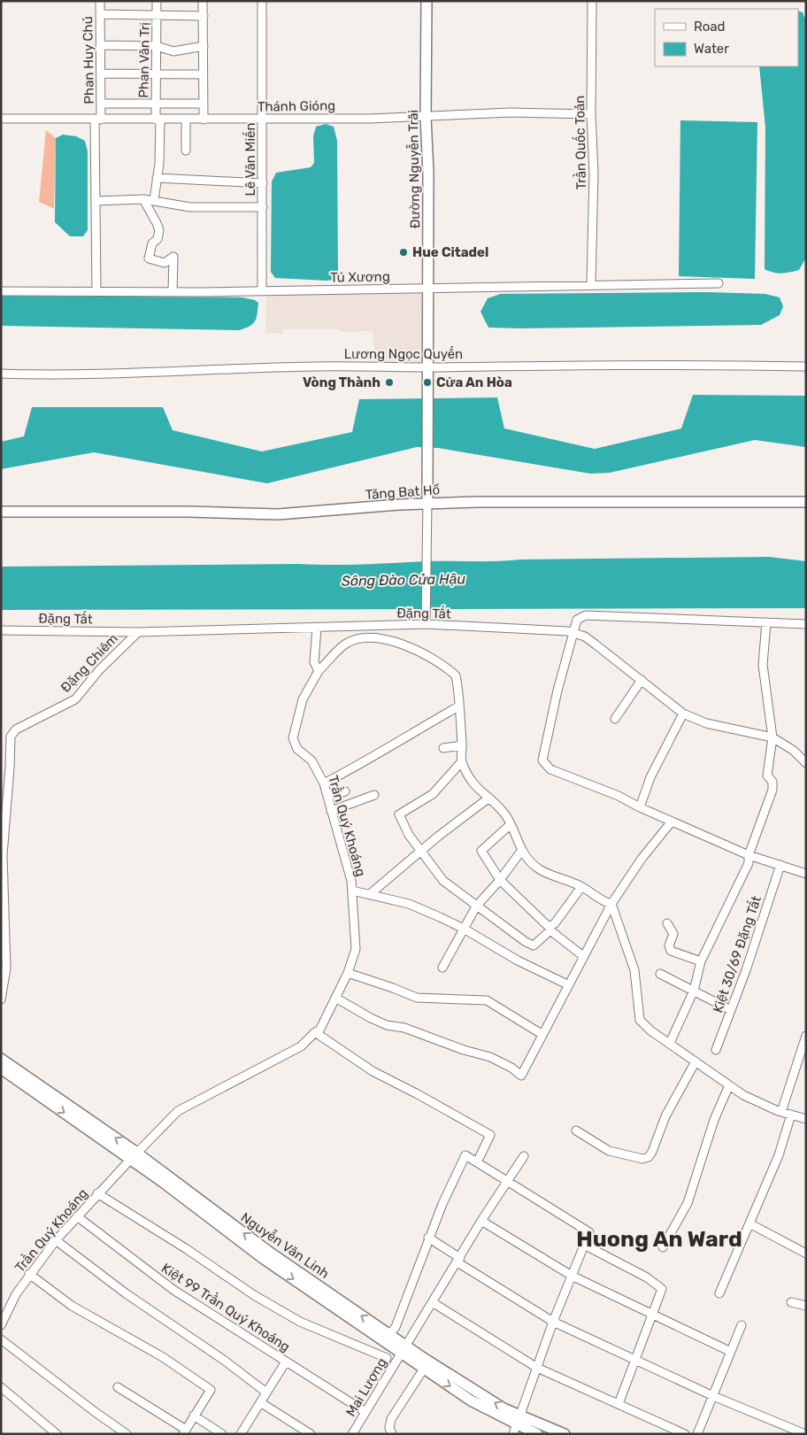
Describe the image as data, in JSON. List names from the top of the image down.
{
  "streets": {
    "main road": ["Đường Nguyễn Trãi", "Tăng Bạt Hổ", "Nguyễn Văn Linh"],
    "street": [
      "Phan Huy Chú",
      "Phan Văn Trị",
      "Thánh Gióng",
      "Trần Quốc Toản",
      "Lê Văn Miến",
      "Tú Xương",
      "Lương Ngọc Quyến",
      "Đặng Tất",
      "Đặng Chiêm",
      "Trần Quý Khoáng",
      "Kiệt 30/69 Đặng Tất",
      "Kiệt 99 Trần Quý Khoáng",
      "Mai Lượng"
    ]
  },
  "crossings": [
    ["Phan Huy Chú", "Thánh Gióng"],
    ["Phan Huy Chú", "Tú Xương"],
    ["Phan Văn Trị", "Thánh Gióng"],
    ["Thánh Gióng", "Trần Quốc Toản"],
    ["Thánh Gióng", "Lê Văn Miến"],
    ["Thánh Gióng", "Đường Nguyễn Trãi"],
    ["Trần Quốc Toản", "Tú Xương"],
    ["Lê Văn Miến", "Tú Xương"],
    ["Đường Nguyễn Trãi", "Tú Xương"],
    ["Đường Nguyễn Trãi", "Lương Ngọc Quyến"],
    ["Đường Nguyễn Trãi", "Tăng Bạt Hổ"],
    ["Đặng Tất", "Đặng Chiêm"],
    ["Trần Quý Khoáng", "Nguyễn Văn Linh"],
    ["Trần Quý Khoáng", "Kiệt 99 Trần Quý Khoáng"],
    ["Nguyễn Văn Linh", "Mai Lượng"],
    ["Kiệt 99 Trần Quý Khoáng", "Mai Lượng"]
  ],
  "districts": ["Huong An Ward"],
  "water": ["Sông Đào Cửa Hậu"],
  "places": ["Hue Citadel", "Vòng Thành", "Cửa An Hòa"],
  "legend": ["Road", "Water"]
}
